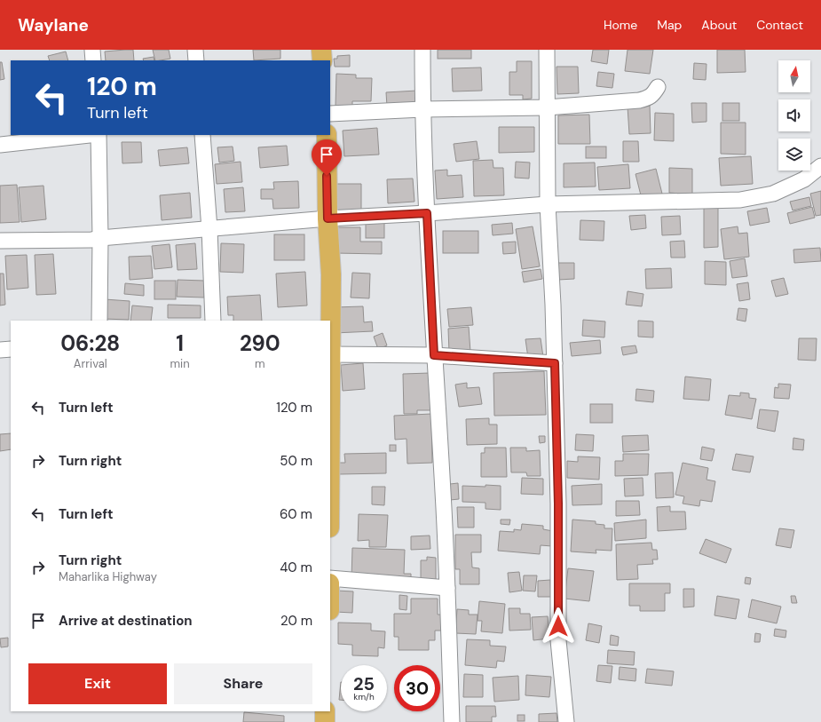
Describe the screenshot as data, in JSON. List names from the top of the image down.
{
  "north": "top",
  "page": {
    "header": "Waylane",
    "nav": [
      "Home",
      "Map",
      "About",
      "Contact"
    ],
    "turn": ["120 m", "Turn left"],
    "eta": [
      "06:28",
      "Arrival",
      "1",
      "min",
      "290",
      "m"
    ],
    "list": [
      {
        "name": "Turn left",
        "value": "120 m"
      },
      {
        "name": "Turn right",
        "value": "50 m"
      },
      {
        "name": "Turn left",
        "value": "60 m"
      },
      {
        "name": "Turn right",
        "note": "Maharlika Highway",
        "value": "40 m"
      },
      {
        "name": "Arrive at destination",
        "value": "20 m"
      }
    ],
    "buttons": ["Exit", "Share"],
    "speed": "25 km/h",
    "limit": "30"
  }
}
